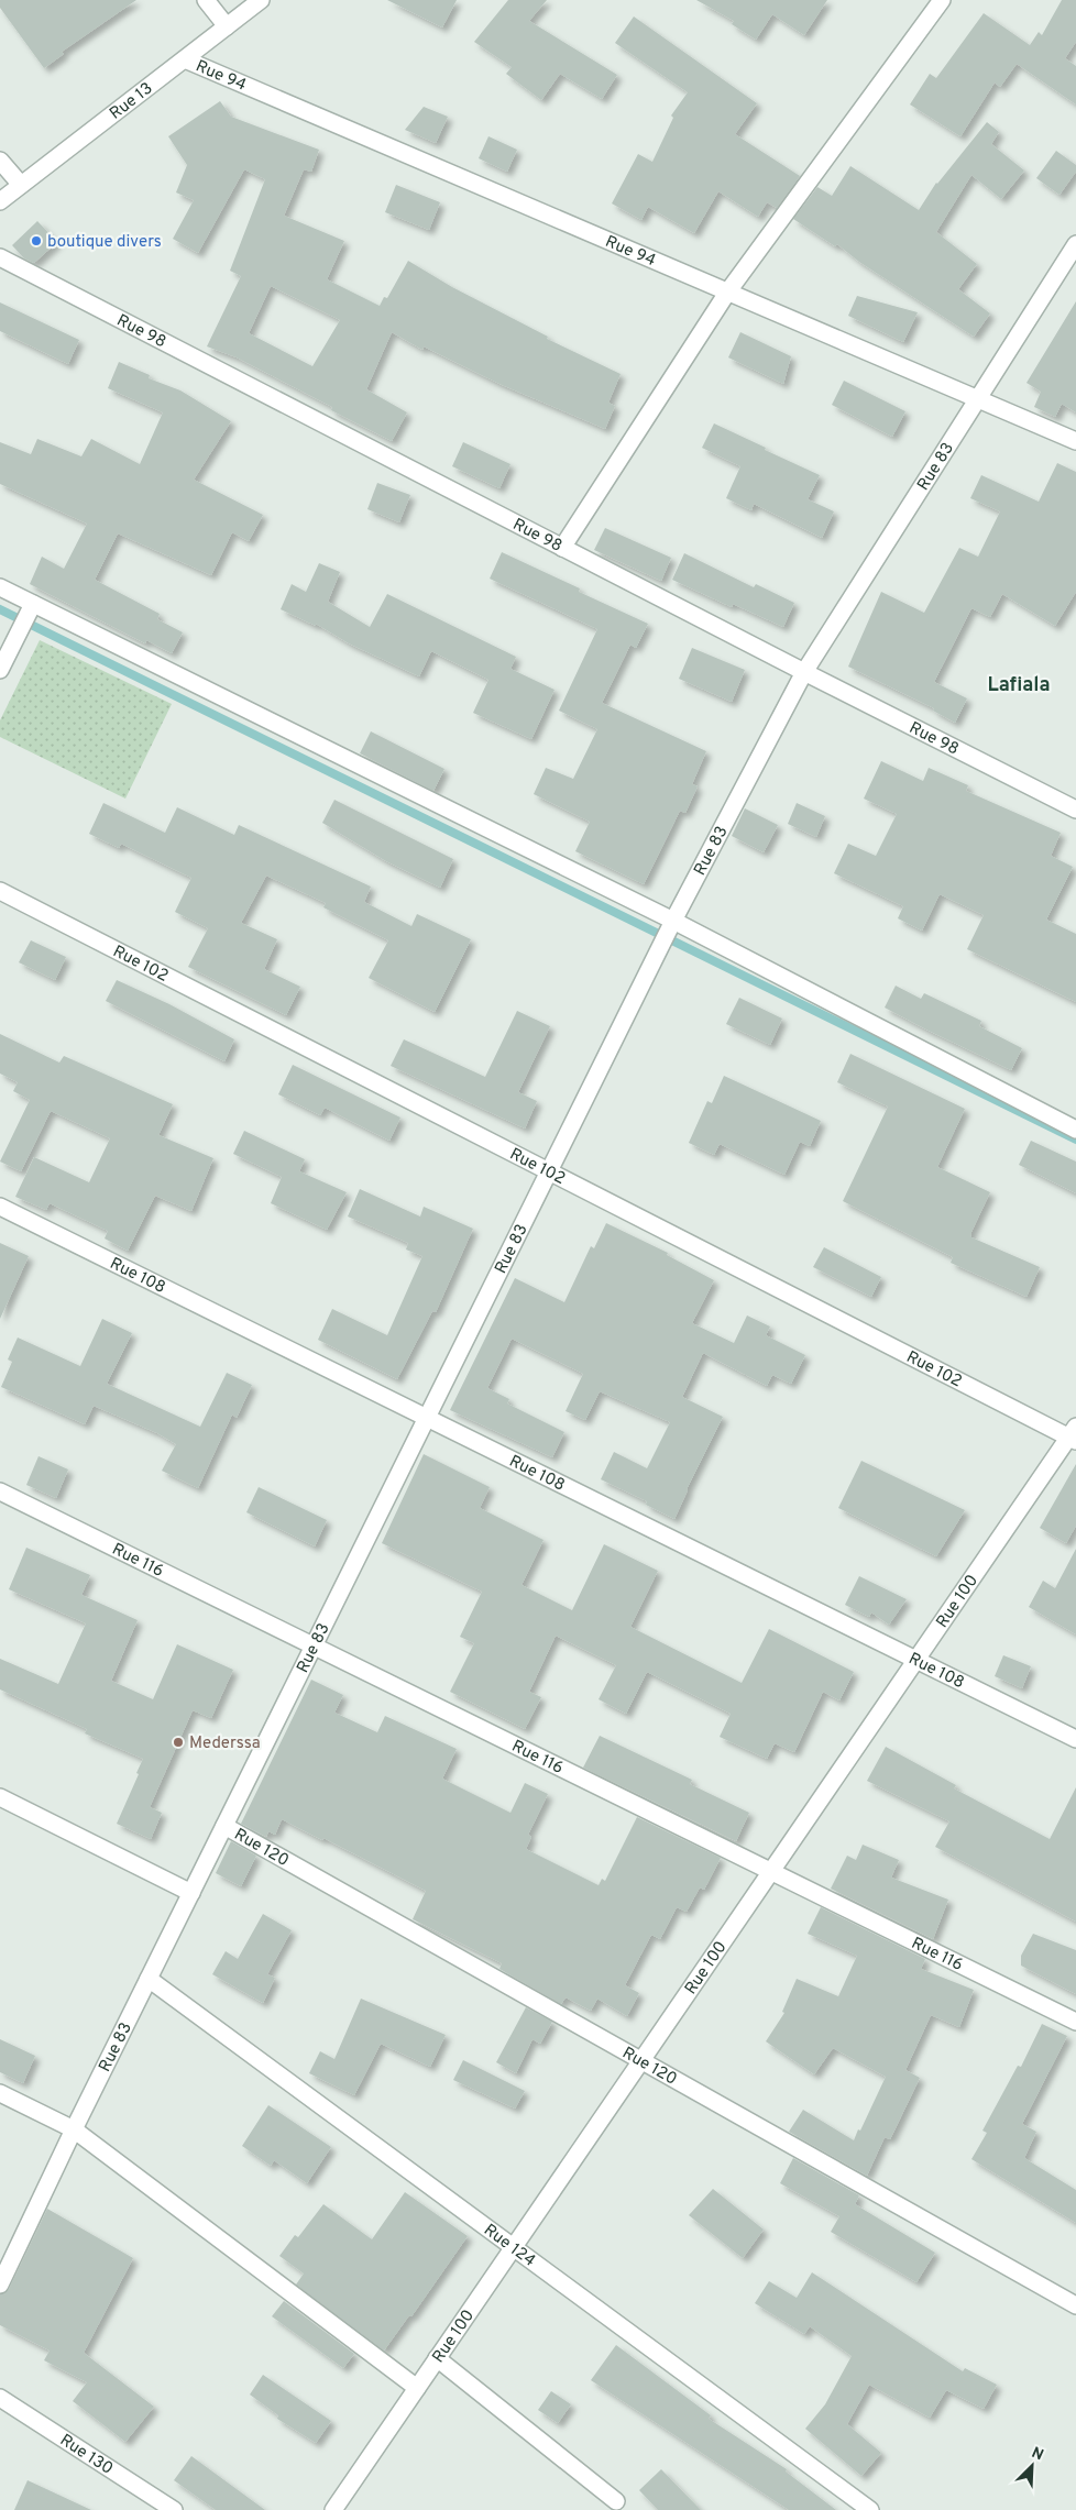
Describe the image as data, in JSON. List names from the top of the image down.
{
  "streets": {
    "street": [
      "Rue 94",
      "Rue 13",
      "Rue 98",
      "Rue 83",
      "Rue 102",
      "Rue 108",
      "Rue 116",
      "Rue 100",
      "Rue 120",
      "Rue 124",
      "Rue 130"
    ]
  },
  "crossings": [
    ["Rue 94", "Rue 13"],
    ["Rue 94", "Rue 83"],
    ["Rue 98", "Rue 83"],
    ["Rue 83", "Rue 102"],
    ["Rue 83", "Rue 108"],
    ["Rue 83", "Rue 116"],
    ["Rue 83", "Rue 120"],
    ["Rue 83", "Rue 124"],
    ["Rue 102", "Rue 100"],
    ["Rue 108", "Rue 100"],
    ["Rue 116", "Rue 100"],
    ["Rue 100", "Rue 120"],
    ["Rue 100", "Rue 124"]
  ],
  "districts": ["Lafiala"],
  "places": ["boutique divers", "Mederssa"],
  "north": "top right"
}
